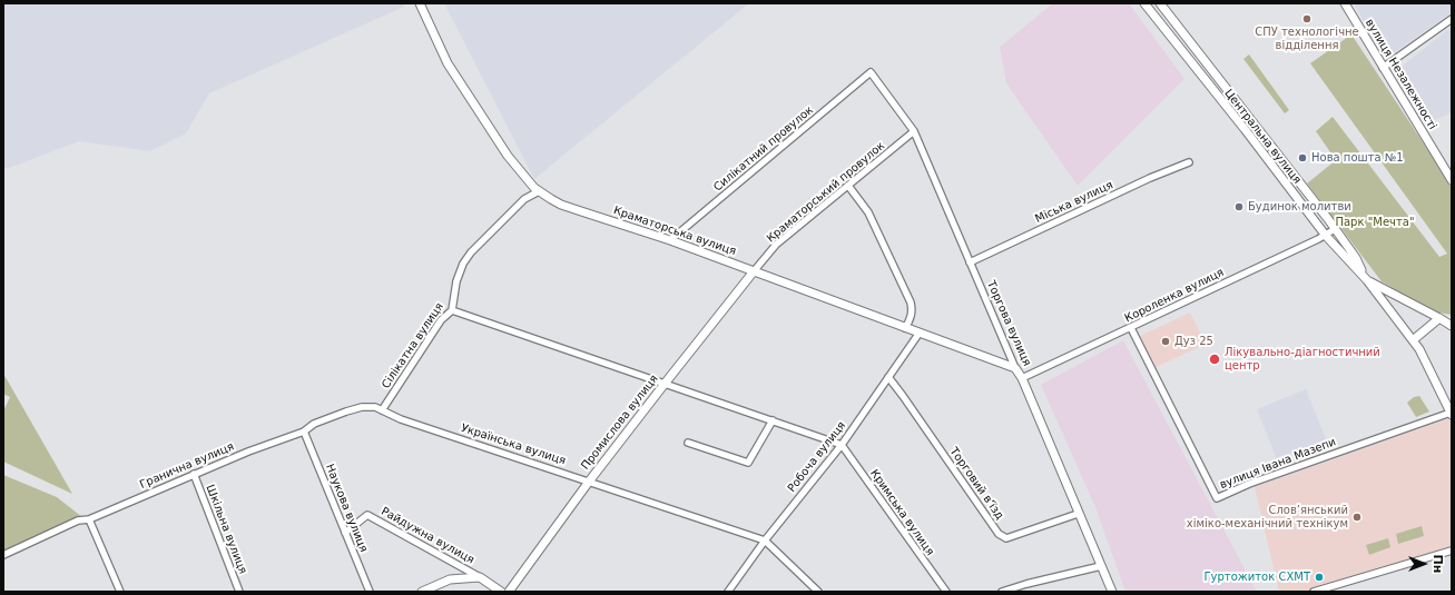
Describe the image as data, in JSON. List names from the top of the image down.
{
  "streets": {
    "street": [
      "вулиця Незалежності",
      "Центральна вулиця",
      "Силікатний провулок",
      "Краматорський провулок",
      "Міська вулиця",
      "Краматорська вулиця",
      "Короленка вулиця",
      "Торгова вулиця",
      "Сілікатна вулиця",
      "Промислова вулиця",
      "Українська вулиця",
      "Робоча вулиця",
      "вулиця Івана Мазепи",
      "Гранична вулиця",
      "Торговий в’їзд",
      "Наукова вулиця",
      "Кримська вулиця",
      "Шкільна вулиця",
      "Райдужна вулиця"
    ]
  },
  "crossings": [
    ["Центральна вулиця", "Короленка вулиця"],
    ["Центральна вулиця", "вулиця Івана Мазепи"],
    ["Силікатний провулок", "Краматорська вулиця"],
    ["Силікатний провулок", "Торгова вулиця"],
    ["Краматорський провулок", "Краматорська вулиця"],
    ["Краматорський провулок", "Торгова вулиця"],
    ["Краматорський провулок", "Промислова вулиця"],
    ["Міська вулиця", "Торгова вулиця"],
    ["Краматорська вулиця", "Торгова вулиця"],
    ["Краматорська вулиця", "Сілікатна вулиця"],
    ["Краматорська вулиця", "Промислова вулиця"],
    ["Краматорська вулиця", "Робоча вулиця"],
    ["Короленка вулиця", "Торгова вулиця"],
    ["Короленка вулиця", "вулиця Івана Мазепи"],
    ["Торгова вулиця", "Торговий в’їзд"],
    ["Сілікатна вулиця", "Українська вулиця"],
    ["Сілікатна вулиця", "Гранична вулиця"],
    ["Промислова вулиця", "Українська вулиця"],
    ["Українська вулиця", "Робоча вулиця"],
    ["Українська вулиця", "Гранична вулиця"],
    ["Робоча вулиця", "Торговий в’їзд"],
    ["Робоча вулиця", "Кримська вулиця"],
    ["Гранична вулиця", "Наукова вулиця"],
    ["Гранична вулиця", "Шкільна вулиця"],
    ["Наукова вулиця", "Райдужна вулиця"]
  ],
  "parks": ["Парк \"Мечта\""],
  "places": [
    "СПУ технологічне відділення",
    "Нова пошта №1",
    "Будинок молитви",
    "Дуз 25",
    "Лікувально-діагностичний центр",
    "Слов’янський хіміко-механічний технікум",
    "Гуртожиток СХМТ"
  ],
  "north": "right"
}
